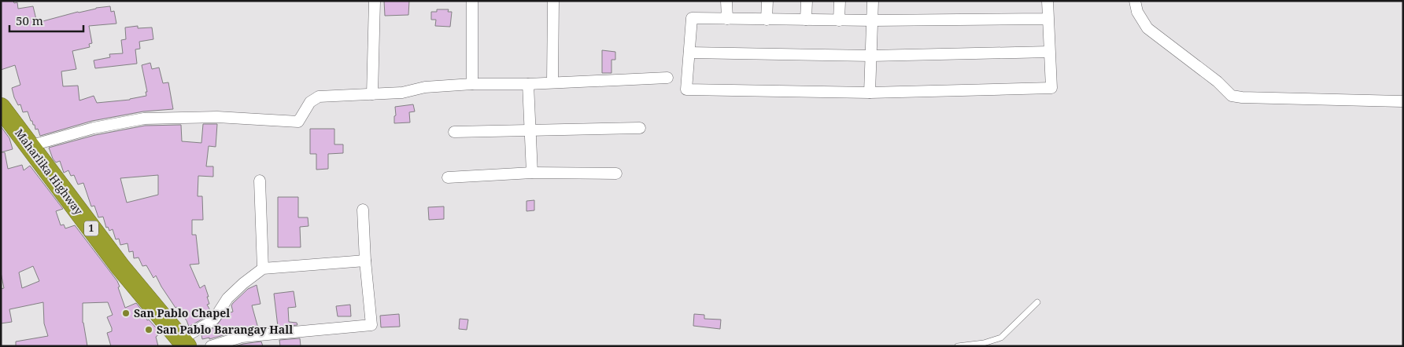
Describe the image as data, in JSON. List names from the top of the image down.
{
  "streets": {
    "highway": ["Maharlika Highway", "1"]
  },
  "places": ["San Pablo Chapel", "San Pablo Barangay Hall"],
  "scale_bar": "50 m"
}
